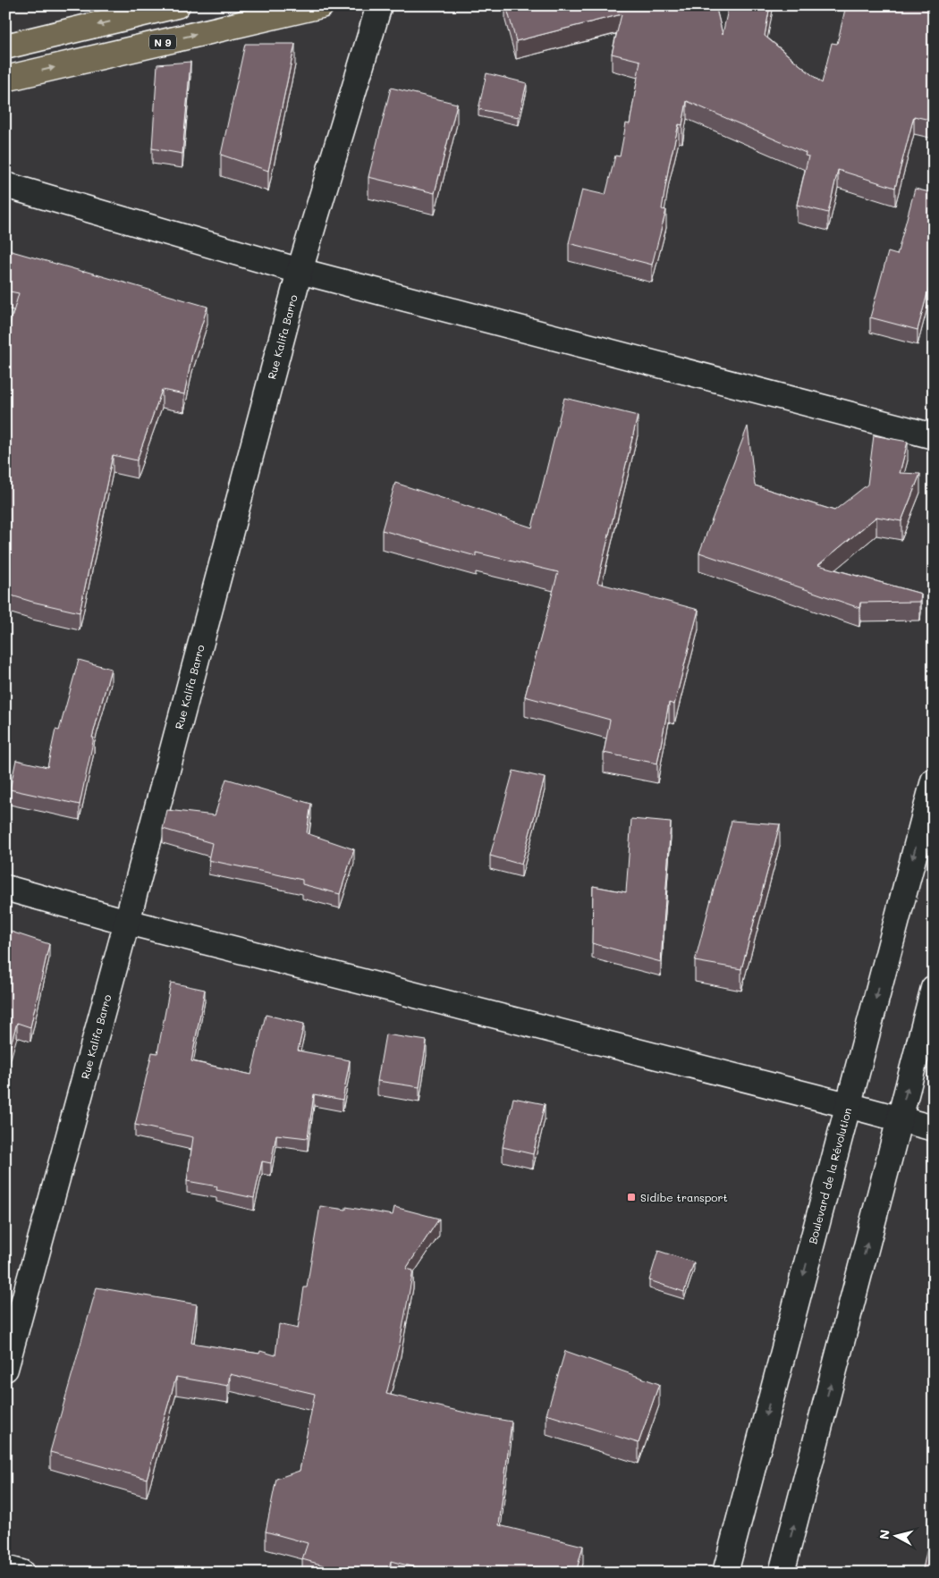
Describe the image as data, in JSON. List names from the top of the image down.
{
  "streets": {
    "main road": ["N 9"],
    "street": ["Rue Kalifa Barro", "Boulevard de la Révolution"]
  },
  "places": {
    "transit": ["Sidibe transport"]
  },
  "north": "left"
}
